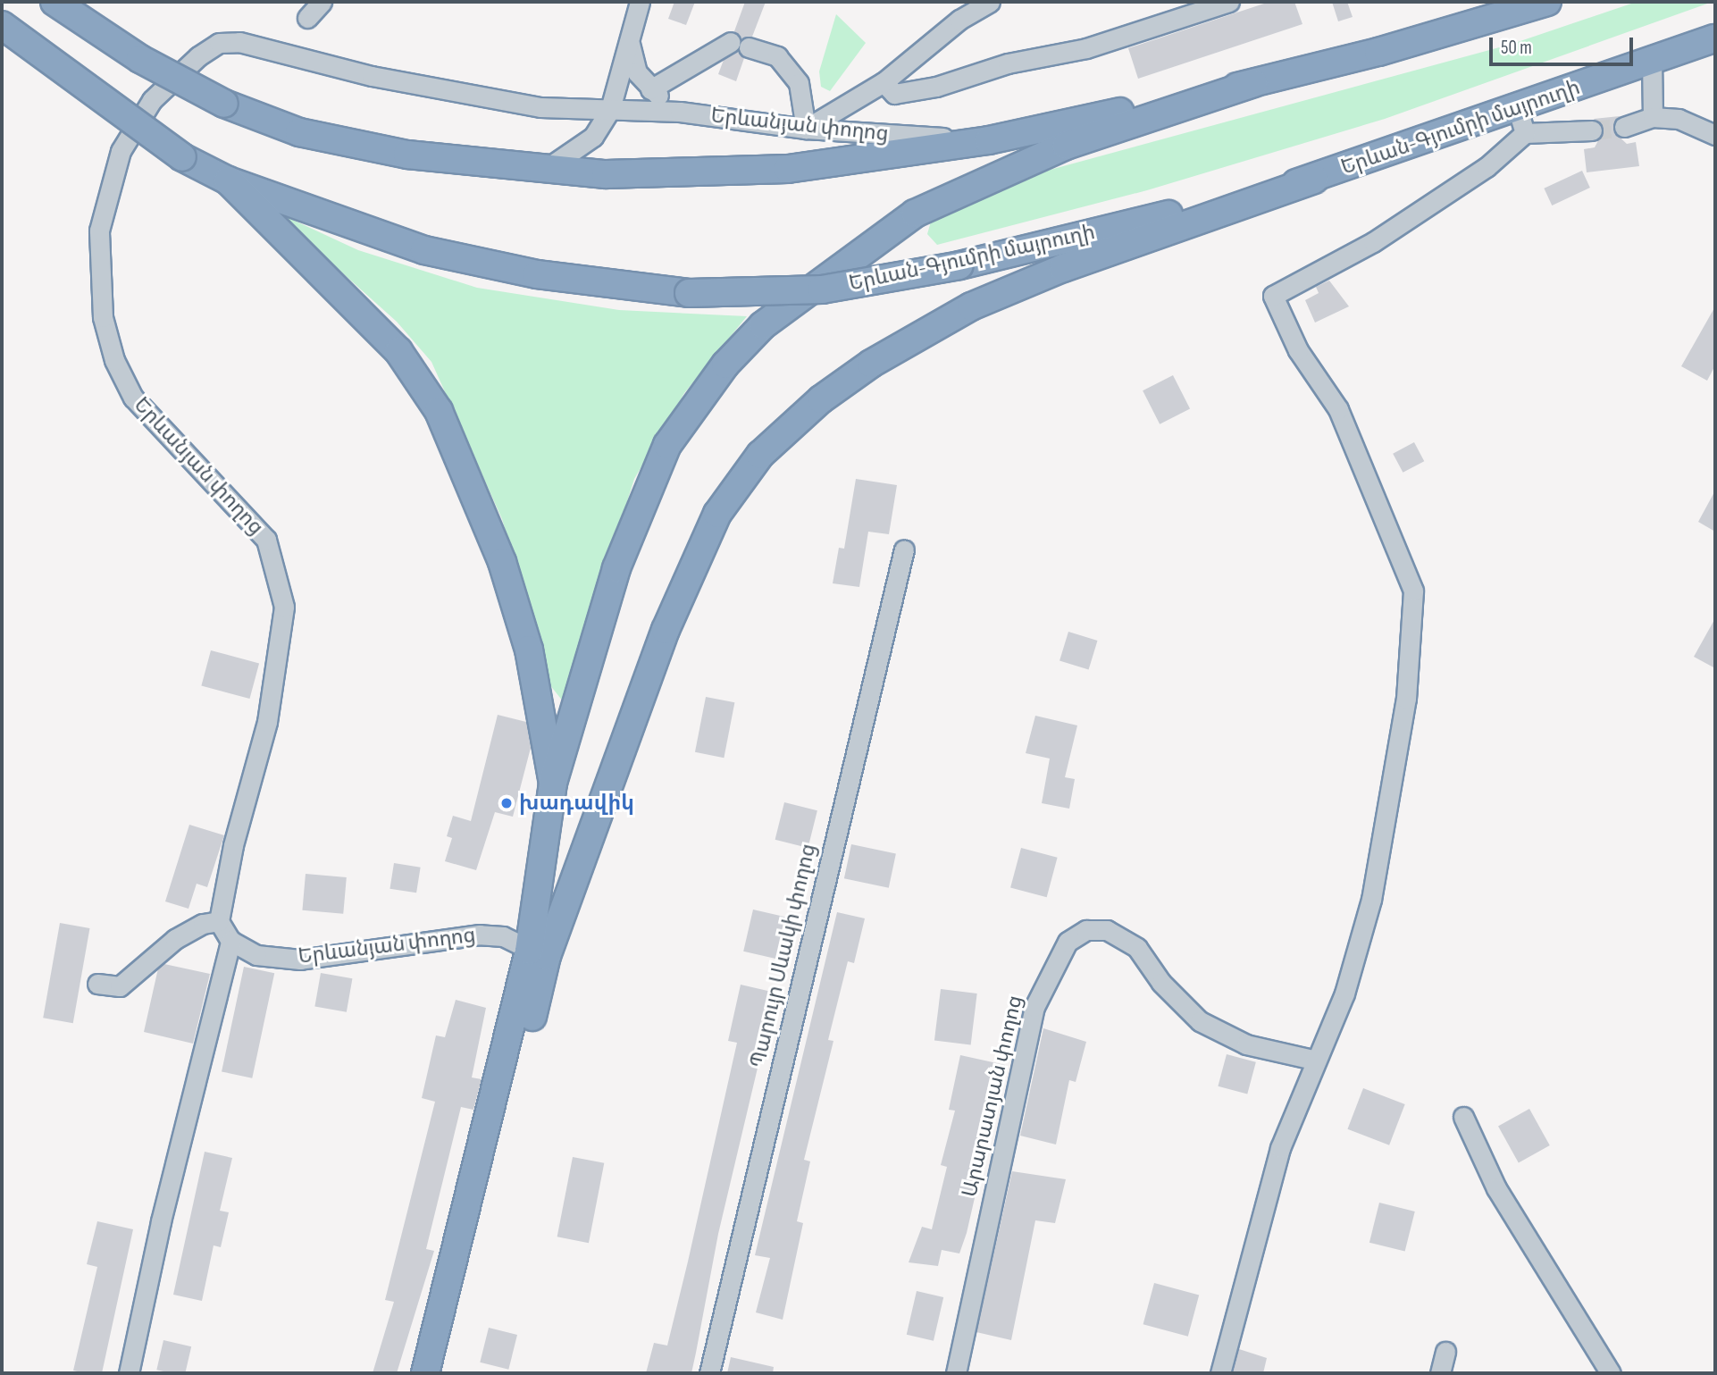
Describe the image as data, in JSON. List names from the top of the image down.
{
  "streets": {
    "highway": ["Երևան-Գյումրի մայրուղի"],
    "street": ["Երևանյան փողոց", "Պարույր Սևակի փողոց", "Արարատյան փողոց"]
  },
  "places": ["խադավիկ"],
  "scale_bar": "50 m"
}
